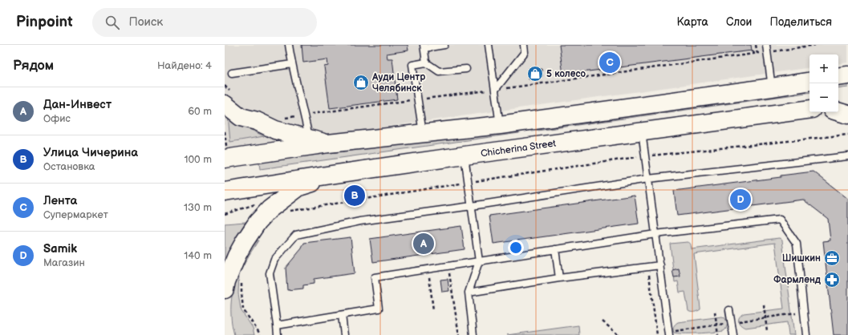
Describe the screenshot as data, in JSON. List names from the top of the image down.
{
  "streets": {
    "main road": ["Chicherina Street"]
  },
  "places": {
    "shop": ["5 колесо", "Ауди Центр Челябинск"],
    "office": ["Шишкин"],
    "pharmacy": ["Фармленд"]
  },
  "page": {
    "header": "Pinpoint",
    "search": "Поиск",
    "nav": ["Карта", "Слои", "Поделиться"],
    "heading": ["Рядом", "Найдено: 4"],
    "pins": [
      "C",
      "B",
      "D",
      "A"
    ],
    "map_buttons": ["+", "−"],
    "list": [
      {
        "mark": "A",
        "name": "Дан-Инвест",
        "note": "Офис",
        "value": "60 m"
      },
      {
        "mark": "B",
        "name": "Улица Чичерина",
        "note": "Остановка",
        "value": "100 m"
      },
      {
        "mark": "C",
        "name": "Лента",
        "note": "Супермаркет",
        "value": "130 m"
      },
      {
        "mark": "D",
        "name": "Samik",
        "note": "Магазин",
        "value": "140 m"
      }
    ]
  }
}
